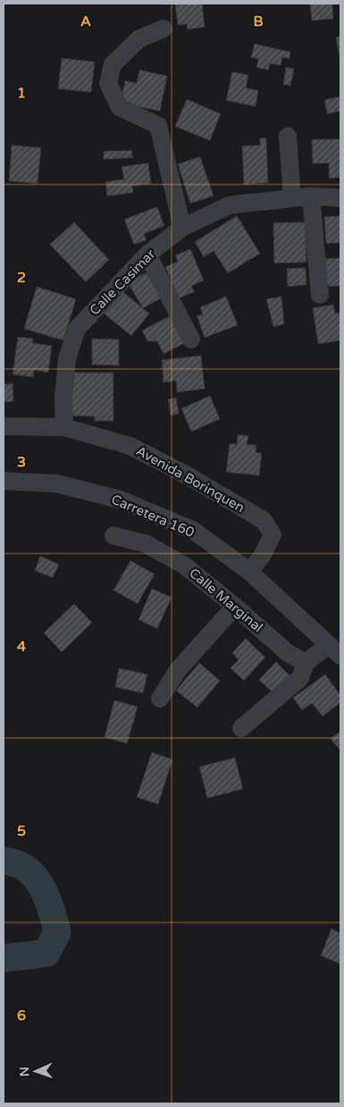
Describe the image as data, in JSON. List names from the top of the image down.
{
  "streets": {
    "street": [
      "Calle Casimar",
      "Avenida Borinquen",
      "Carretera 160",
      "Calle Marginal"
    ]
  },
  "crossings": [
    ["Calle Casimar", "Avenida Borinquen"],
    ["Avenida Borinquen", "Carretera 160"]
  ],
  "north": "left",
  "grid": {
    "columns": ["A", "B"],
    "rows": [
      "1",
      "2",
      "3",
      "4",
      "5",
      "6"
    ]
  }
}
